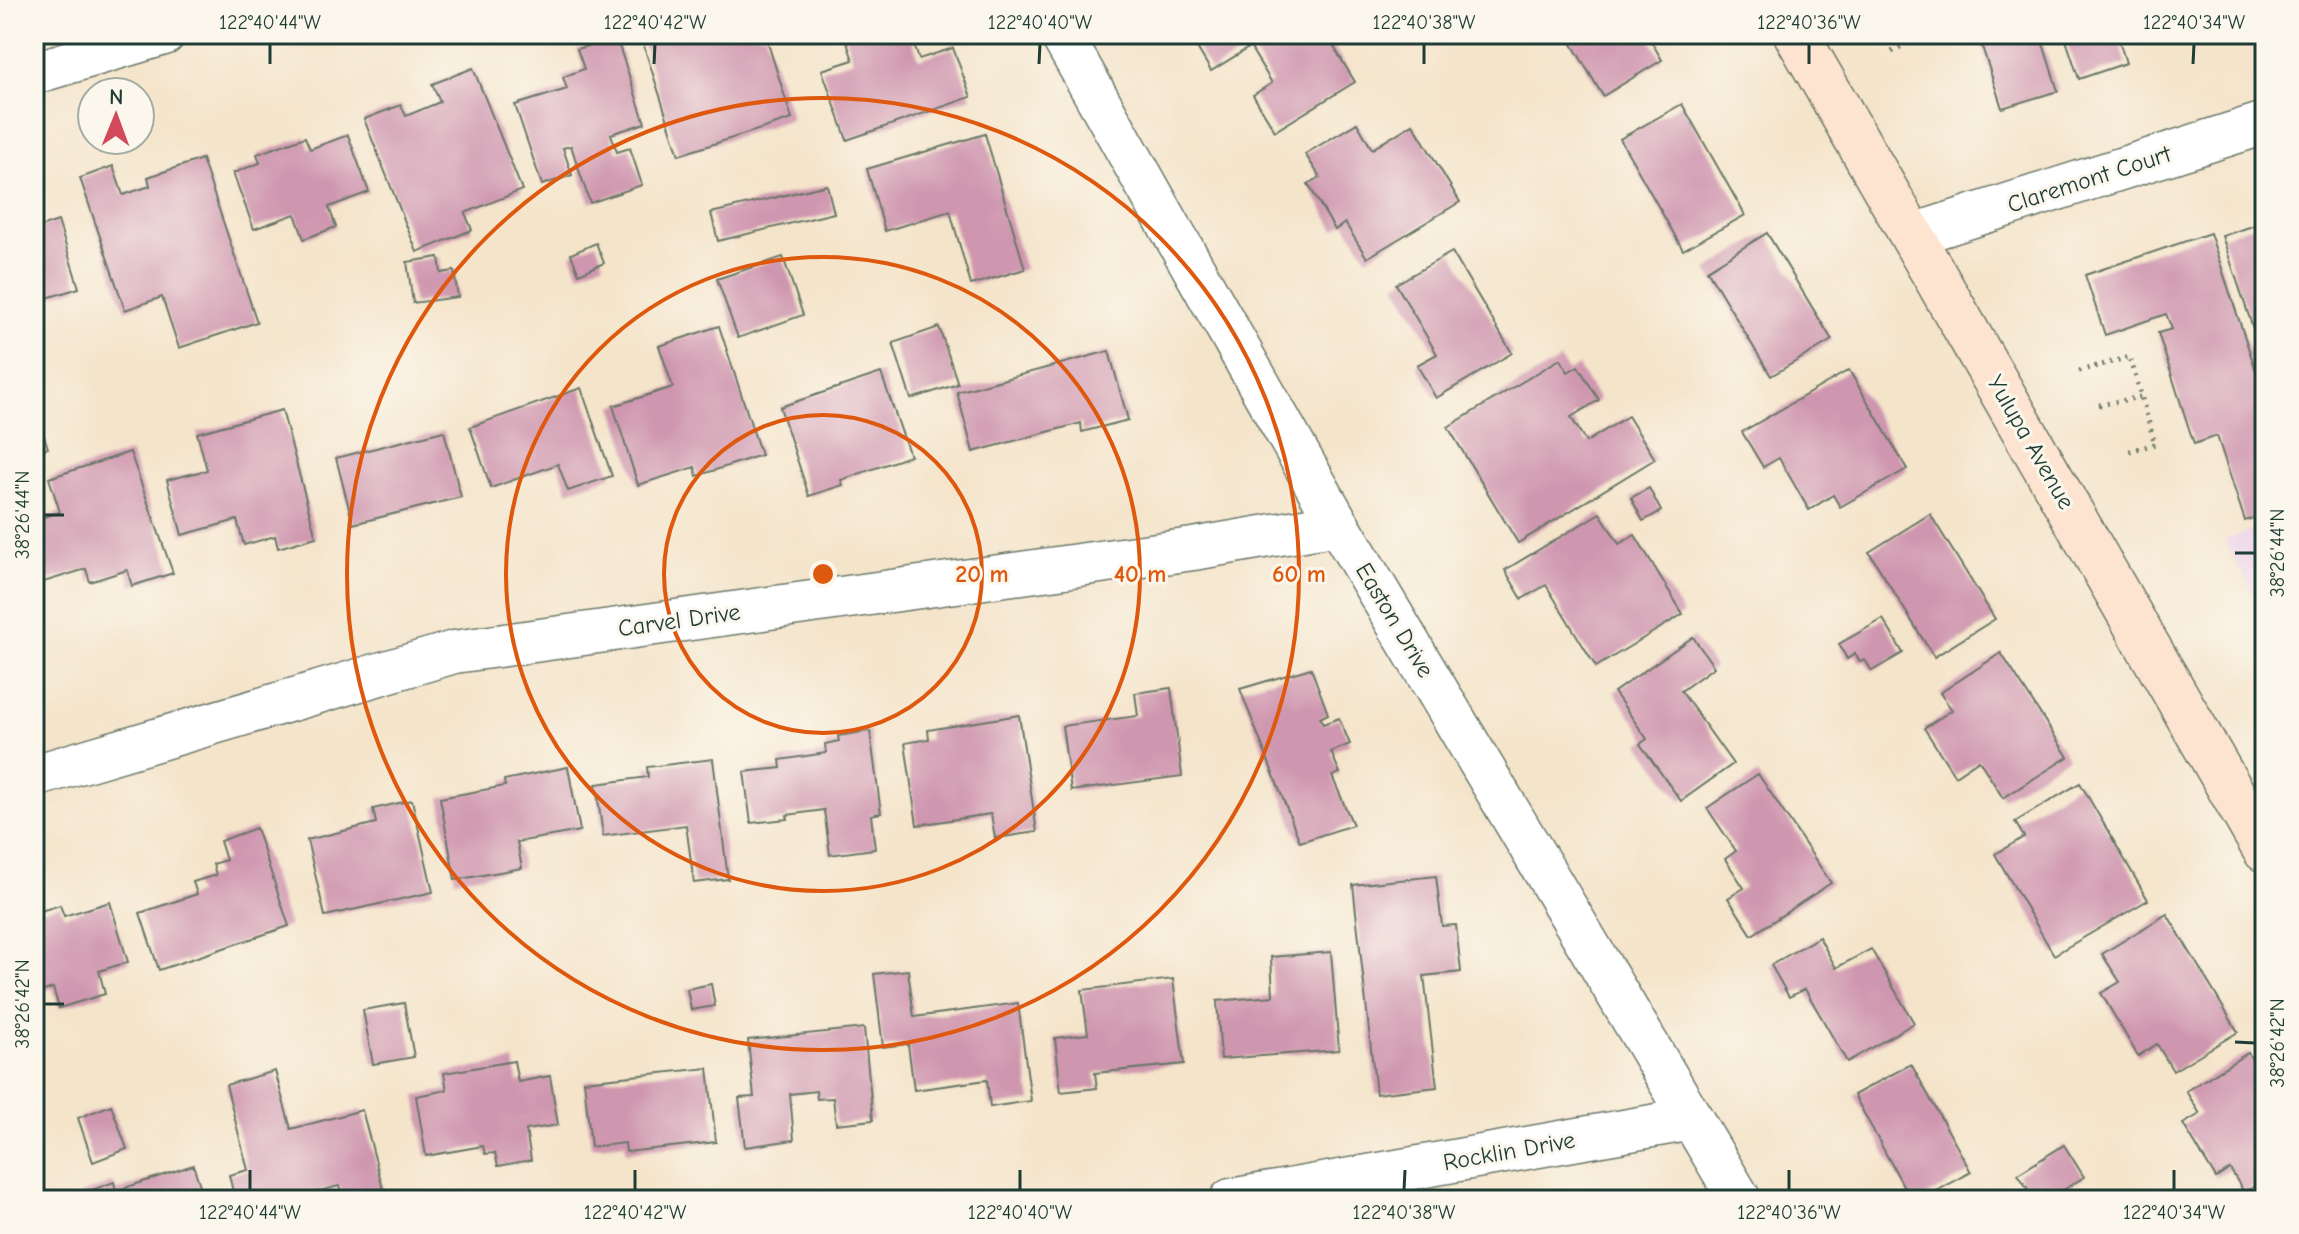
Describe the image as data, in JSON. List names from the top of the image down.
{
  "streets": {
    "street": [
      "Claremont Court",
      "Yulupa Avenue",
      "Carvel Drive",
      "Easton Drive",
      "Rocklin Drive"
    ]
  },
  "crossings": [
    ["Claremont Court", "Yulupa Avenue"],
    ["Carvel Drive", "Easton Drive"],
    ["Easton Drive", "Rocklin Drive"]
  ],
  "north": "top",
  "coordinates": [
    "122°40'44\"W",
    "122°40'42\"W",
    "122°40'40\"W",
    "122°40'38\"W",
    "122°40'36\"W",
    "122°40'34\"W",
    "38°26'44\"N",
    "38°26'42\"N"
  ],
  "rings": ["20 m", "40 m", "60 m"]
}
